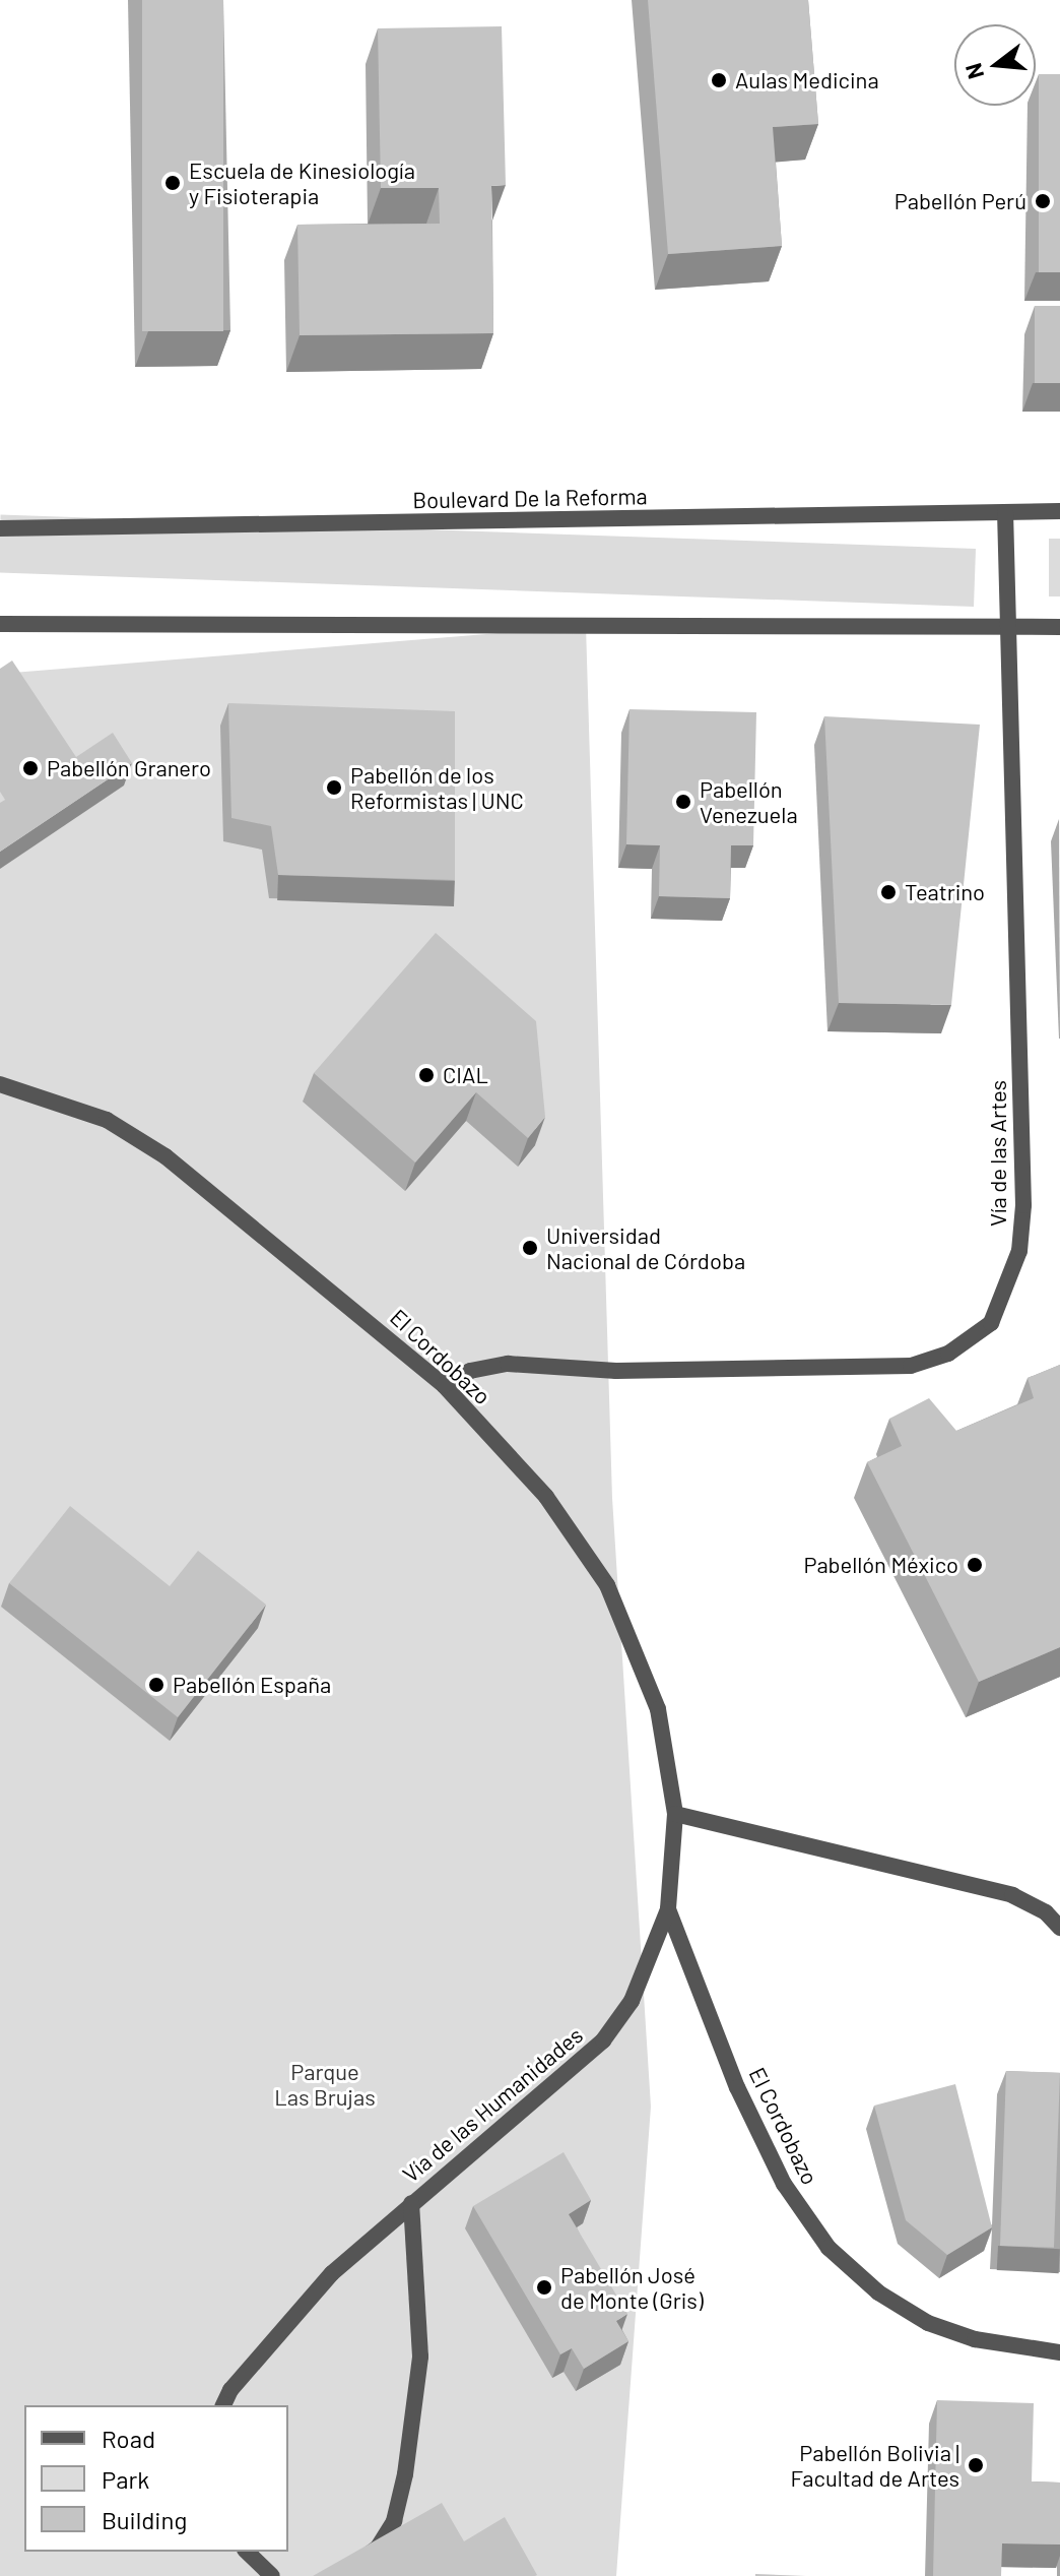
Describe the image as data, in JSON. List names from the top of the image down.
{
  "streets": {
    "street": [
      "Boulevard De la Reforma",
      "Vía de las Artes",
      "El Cordobazo",
      "Vía de las Humanidades"
    ]
  },
  "crossings": [
    ["Boulevard De la Reforma", "Vía de las Artes"],
    ["Vía de las Artes", "El Cordobazo"],
    ["El Cordobazo", "Vía de las Humanidades"]
  ],
  "parks": ["Parque Las Brujas"],
  "places": [
    "Aulas Medicina",
    "Escuela de Kinesiología y Fisioterapia",
    "Pabellón Perú",
    "Pabellón Granero",
    "Pabellón de los Reformistas | UNC",
    "Pabellón Venezuela",
    "Teatrino",
    "CIAL",
    "Universidad Nacional de Córdoba",
    "Pabellón México",
    "Pabellón España",
    "Pabellón José de Monte (Gris)",
    "Pabellón Bolivia | Facultad de Artes"
  ],
  "legend": ["Road", "Park", "Building"],
  "north": "left"
}
